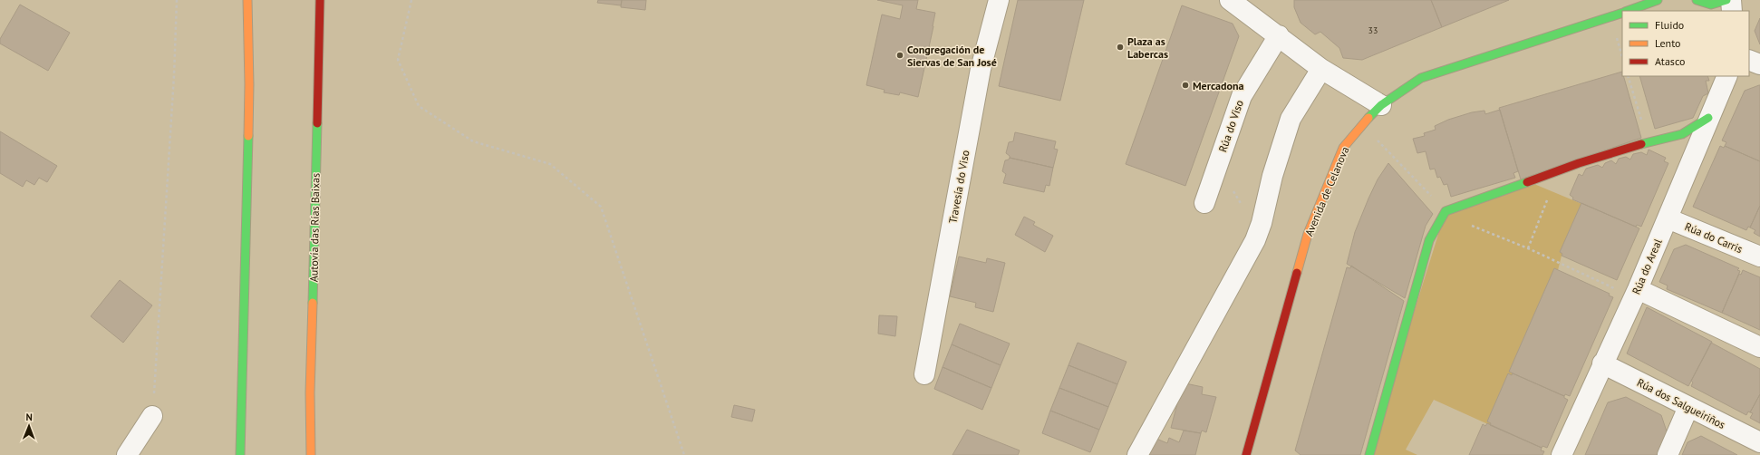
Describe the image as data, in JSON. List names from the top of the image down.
{
  "streets": {
    "main road": ["Avenida de Celanova", "Autovía das Rías Baixas"],
    "street": [
      "Rúa do Viso",
      "Travesía do Viso",
      "Rúa do Carris",
      "Rúa do Areal",
      "Rúa dos Salgueiriños"
    ]
  },
  "crossings": [
    ["Rúa do Carris", "Rúa do Areal"],
    ["Rúa do Areal", "Rúa dos Salgueiriños"]
  ],
  "places": ["Plaza as Labercas", "Congregación de Siervas de San José", "Mercadona"],
  "house_numbers": ["33"],
  "legend": ["Fluido", "Lento", "Atasco"],
  "north": "top"
}
